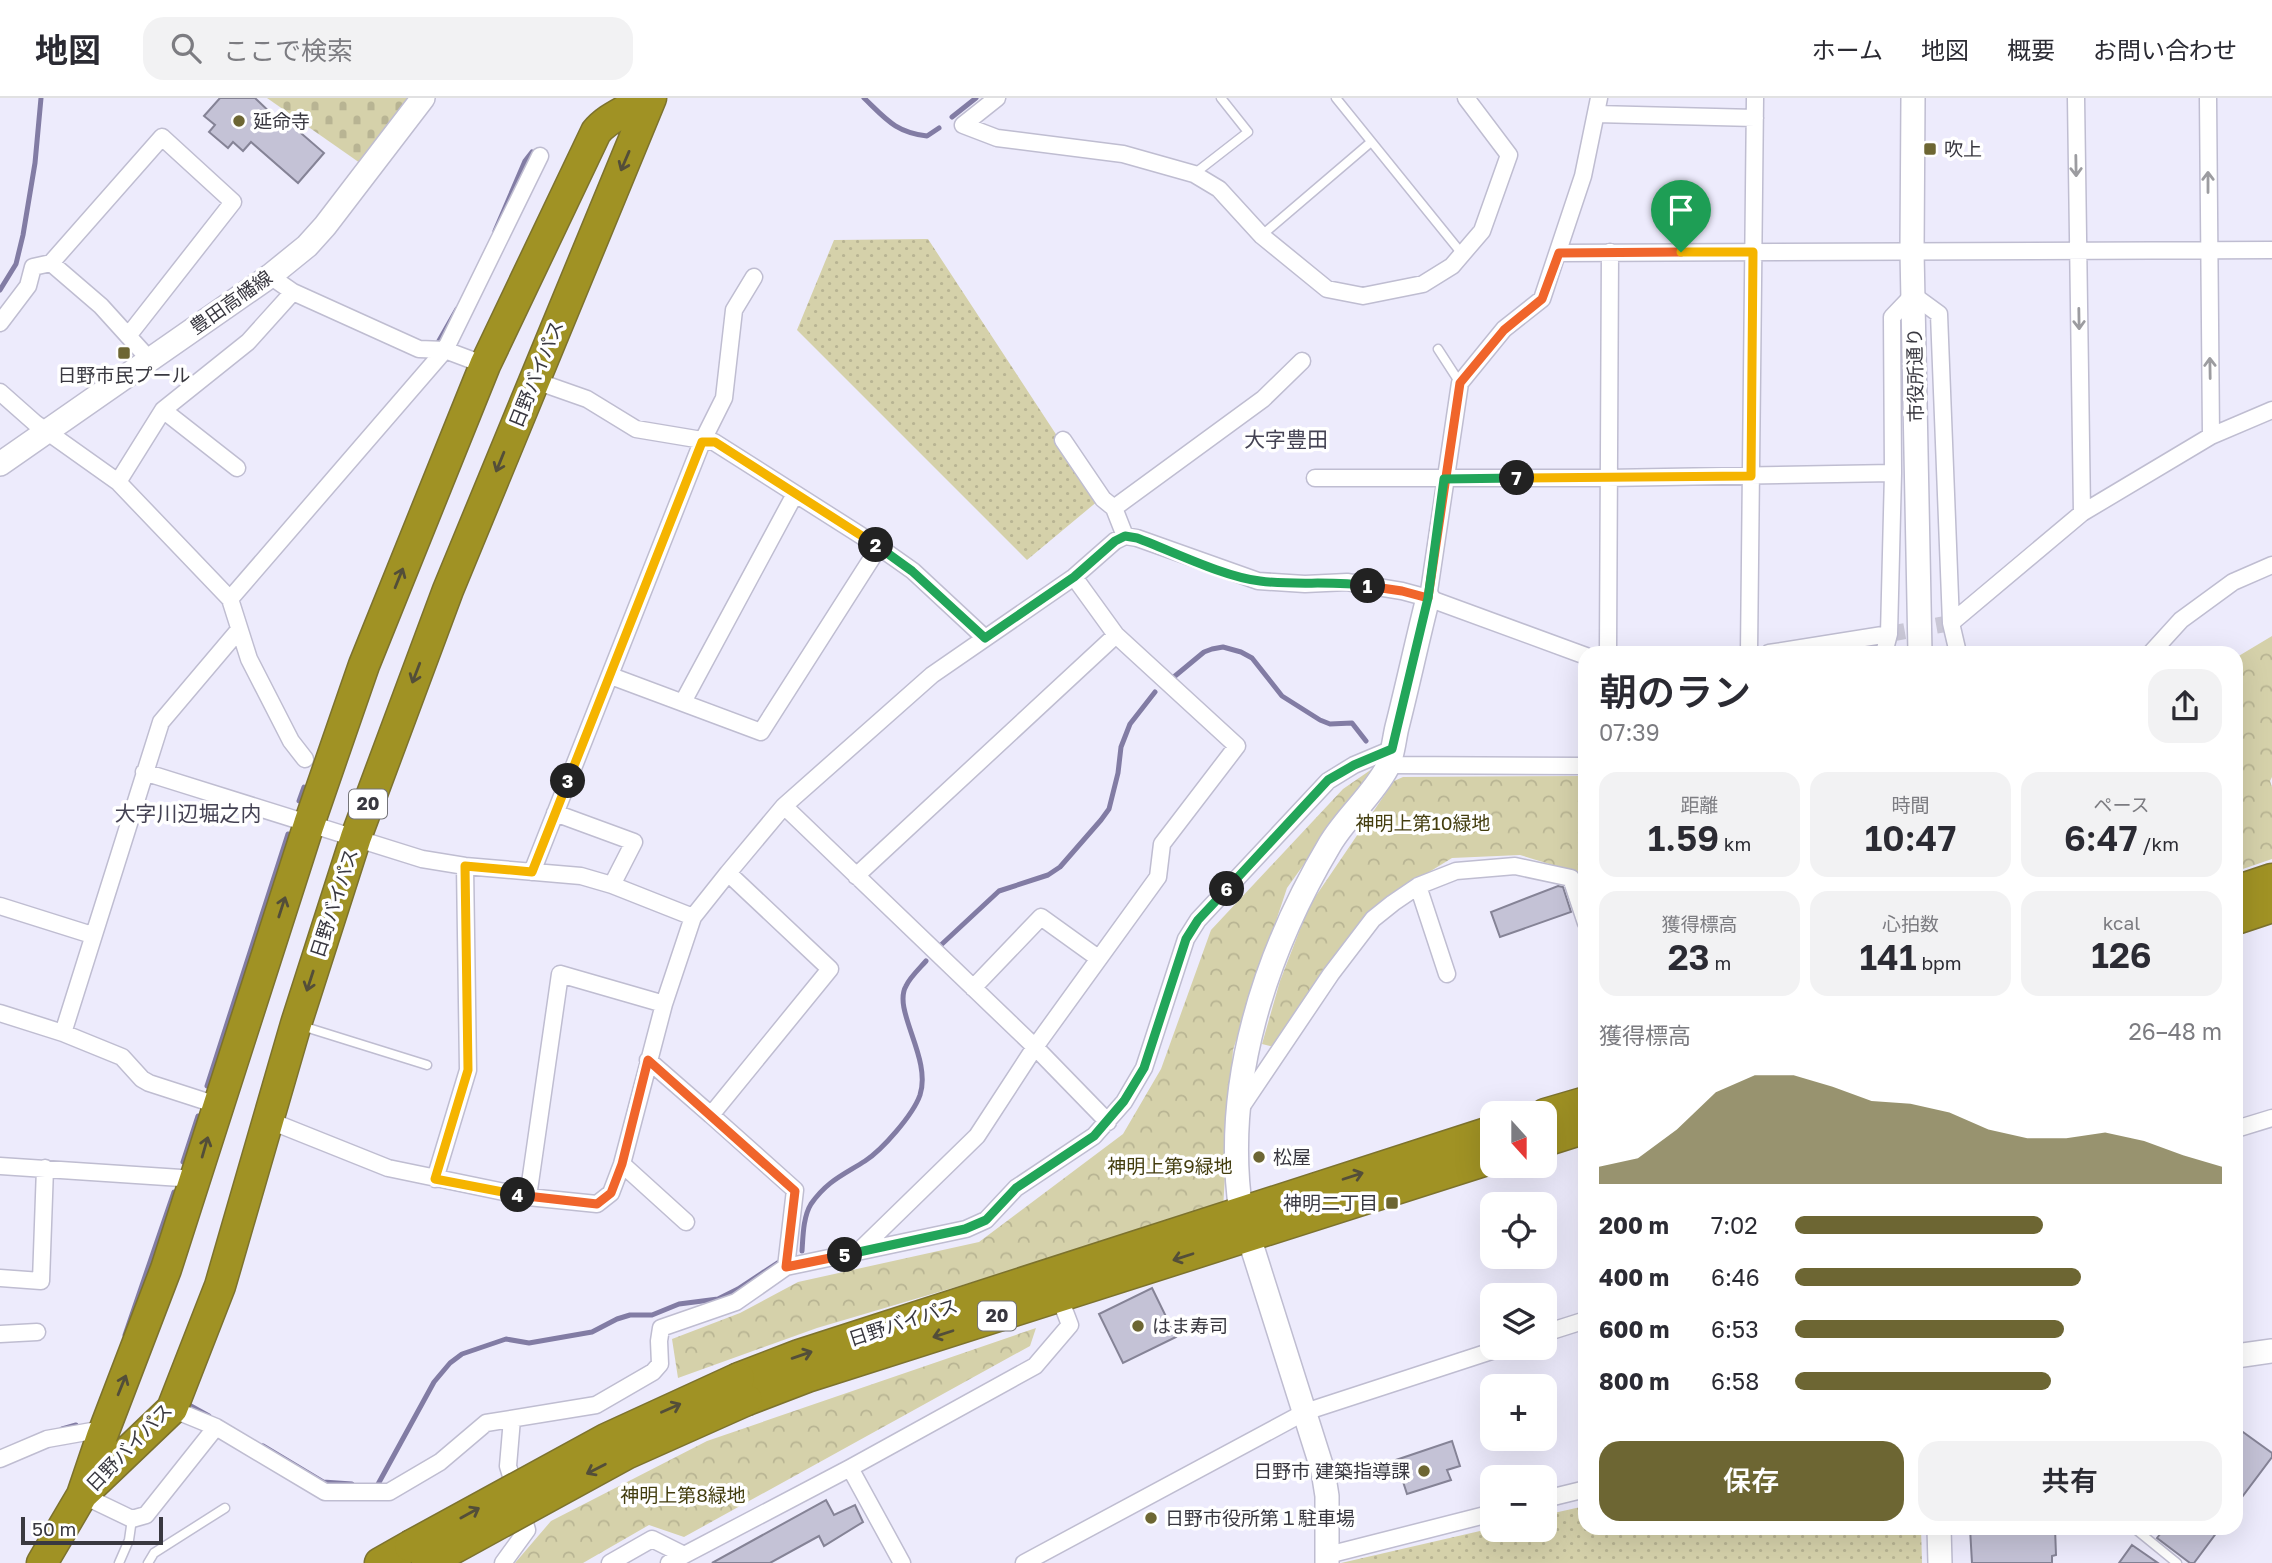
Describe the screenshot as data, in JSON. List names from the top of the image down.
{
  "streets": {
    "highway": ["日野バイパス", "20"],
    "street": ["豊田高幡線", "市役所通り"]
  },
  "districts": ["大字豊田", "大字川辺堀之内"],
  "parks": ["神明上第10緑地", "神明上第9緑地", "神明上第8緑地"],
  "places": {
    "other": [
      "延命寺",
      "松屋",
      "はま寿司",
      "日野市 建築指導課",
      "日野市役所第１駐車場"
    ],
    "transit": ["吹上", "日野市民プール", "神明二丁目"]
  },
  "scale_bar": "50 m",
  "north": "bottom",
  "page": {
    "header": "地図",
    "search": "ここで検索",
    "nav": [
      "ホーム",
      "地図",
      "概要",
      "お問い合わせ"
    ],
    "pins": [
      "7",
      "2",
      "1",
      "3",
      "6",
      "4",
      "5"
    ],
    "heading": ["朝のラン", "07:39"],
    "stats": [
      ["距離", "1.59 km"],
      ["時間", "10:47"],
      ["ペース", "6:47 /km"],
      ["獲得標高", "23 m"],
      ["心拍数", "141 bpm"],
      ["kcal", "126"]
    ],
    "chart": ["獲得標高", "26–48 m"],
    "map_buttons": ["+", "−"],
    "list": [
      {
        "name": "200 m",
        "note": "7:02"
      },
      {
        "name": "400 m",
        "note": "6:46"
      },
      {
        "name": "600 m",
        "note": "6:53"
      },
      {
        "name": "800 m",
        "note": "6:58"
      }
    ],
    "buttons": ["保存", "共有"],
    "scale": "50 m"
  }
}
